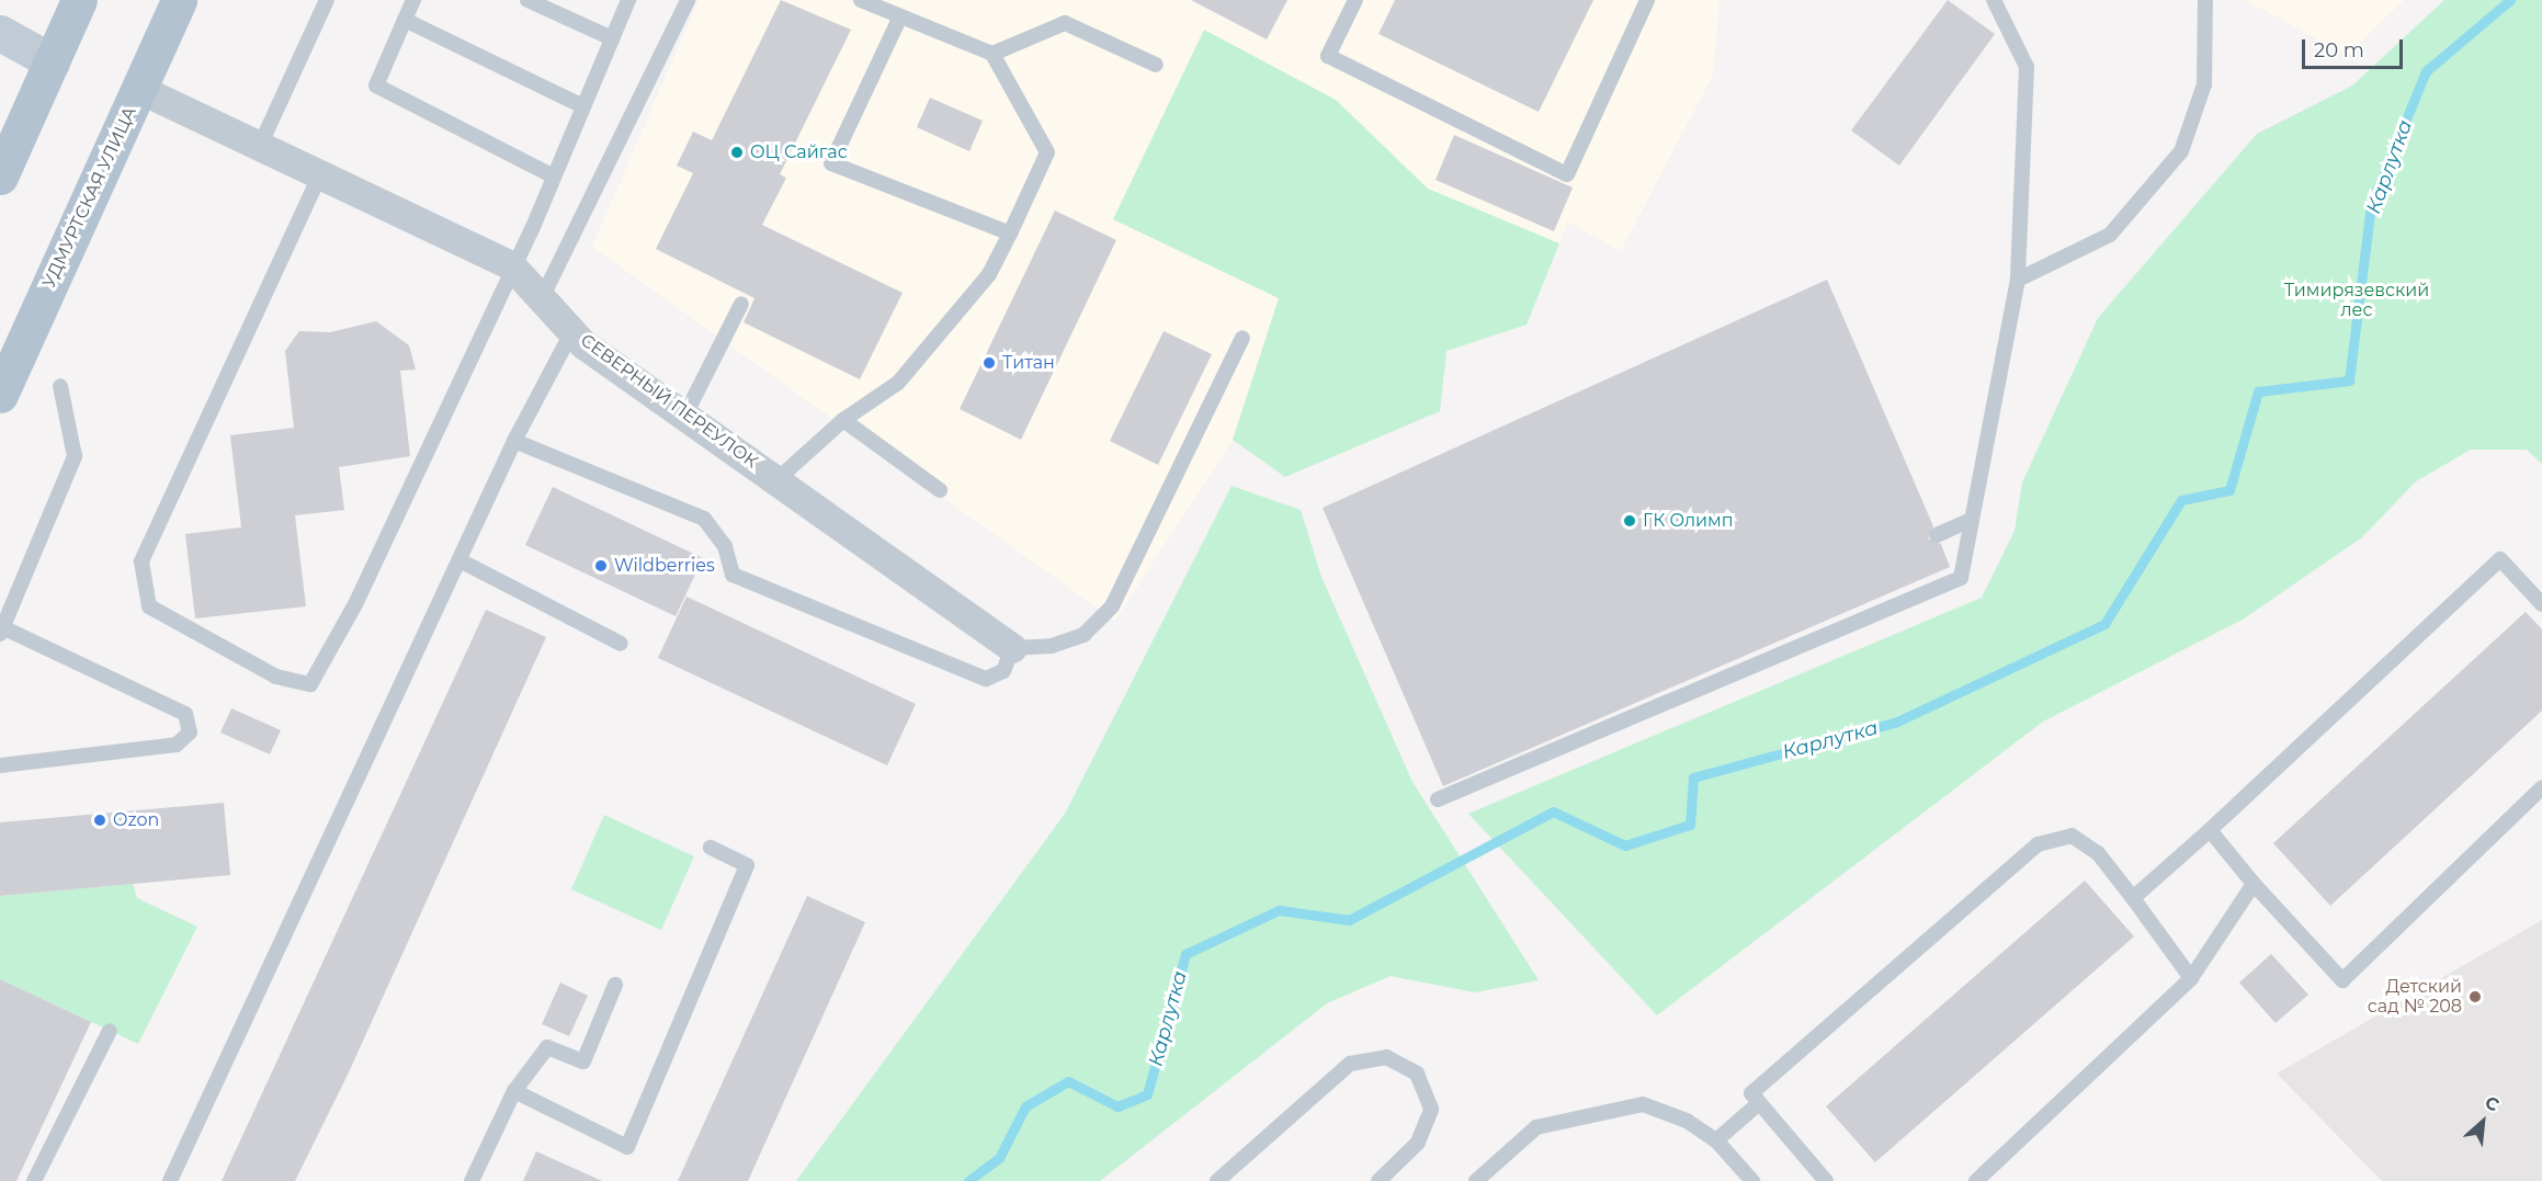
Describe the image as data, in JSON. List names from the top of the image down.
{
  "streets": {
    "main road": ["УДМУРТСКАЯ УЛИЦА"],
    "street": ["СЕВЕРНЫЙ ПЕРЕУЛОК"]
  },
  "crossings": [
    ["УДМУРТСКАЯ УЛИЦА", "СЕВЕРНЫЙ ПЕРЕУЛОК"]
  ],
  "water": ["Карлутка"],
  "parks": ["Тимирязевский лес"],
  "places": [
    "ОЦ Сайгас",
    "Титан",
    "ГК Олимп",
    "Wildberries",
    "Ozon",
    "Детский сад № 208"
  ],
  "scale_bar": "20 m",
  "north": "top right"
}
